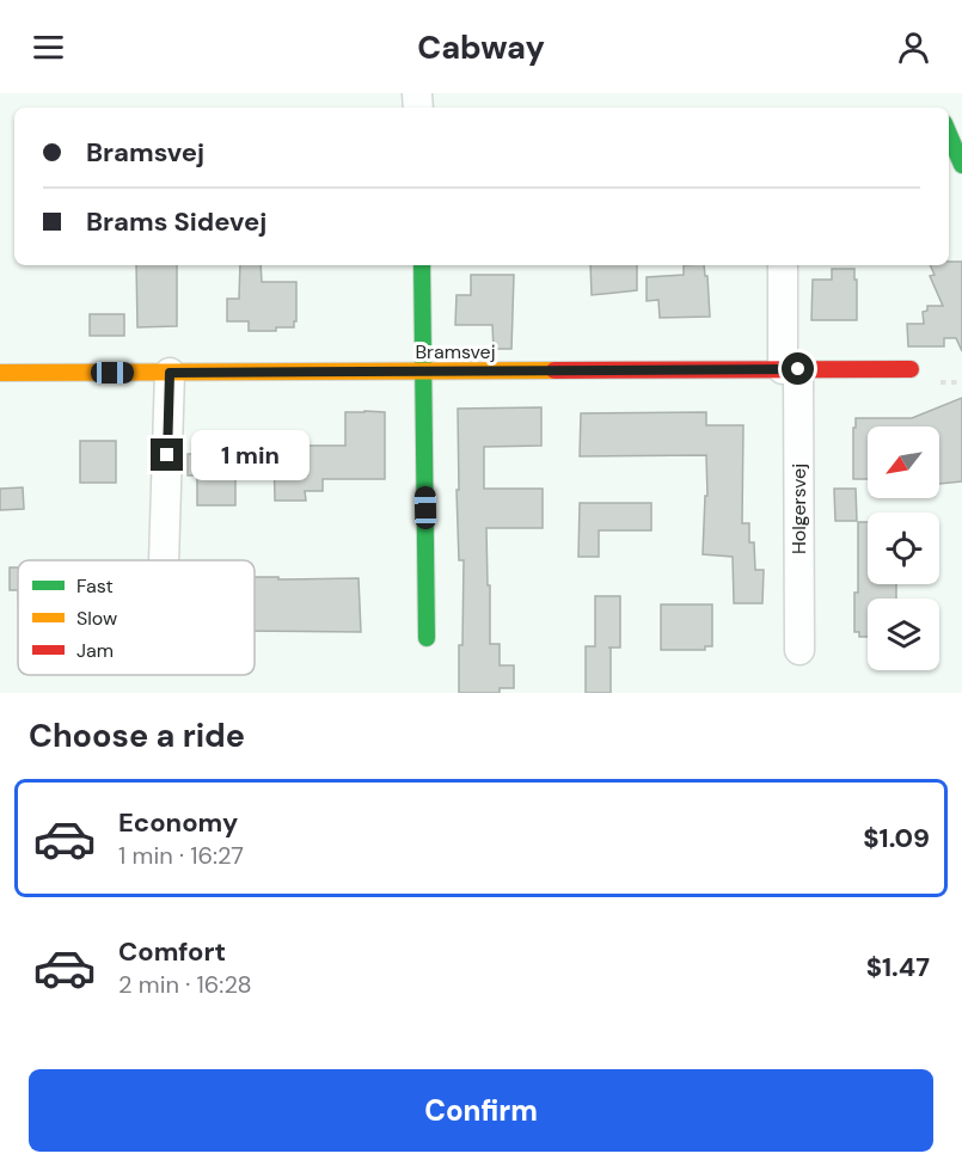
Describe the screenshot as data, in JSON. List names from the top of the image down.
{
  "streets": {
    "street": ["Bramsvej", "Holgersvej"]
  },
  "crossings": [
    ["Bramsvej", "Holgersvej"]
  ],
  "legend": ["Fast", "Slow", "Jam"],
  "north": "bottom left",
  "page": {
    "header": "Cabway",
    "banner": ["Bramsvej", "Brams Sidevej"],
    "bubble": "1 min",
    "heading": "Choose a ride",
    "list": [
      {
        "name": "Economy",
        "note": "1 min · 16:27",
        "value": "$1.09"
      },
      {
        "name": "Comfort",
        "note": "2 min · 16:28",
        "value": "$1.47"
      }
    ],
    "buttons": "Confirm"
  }
}
